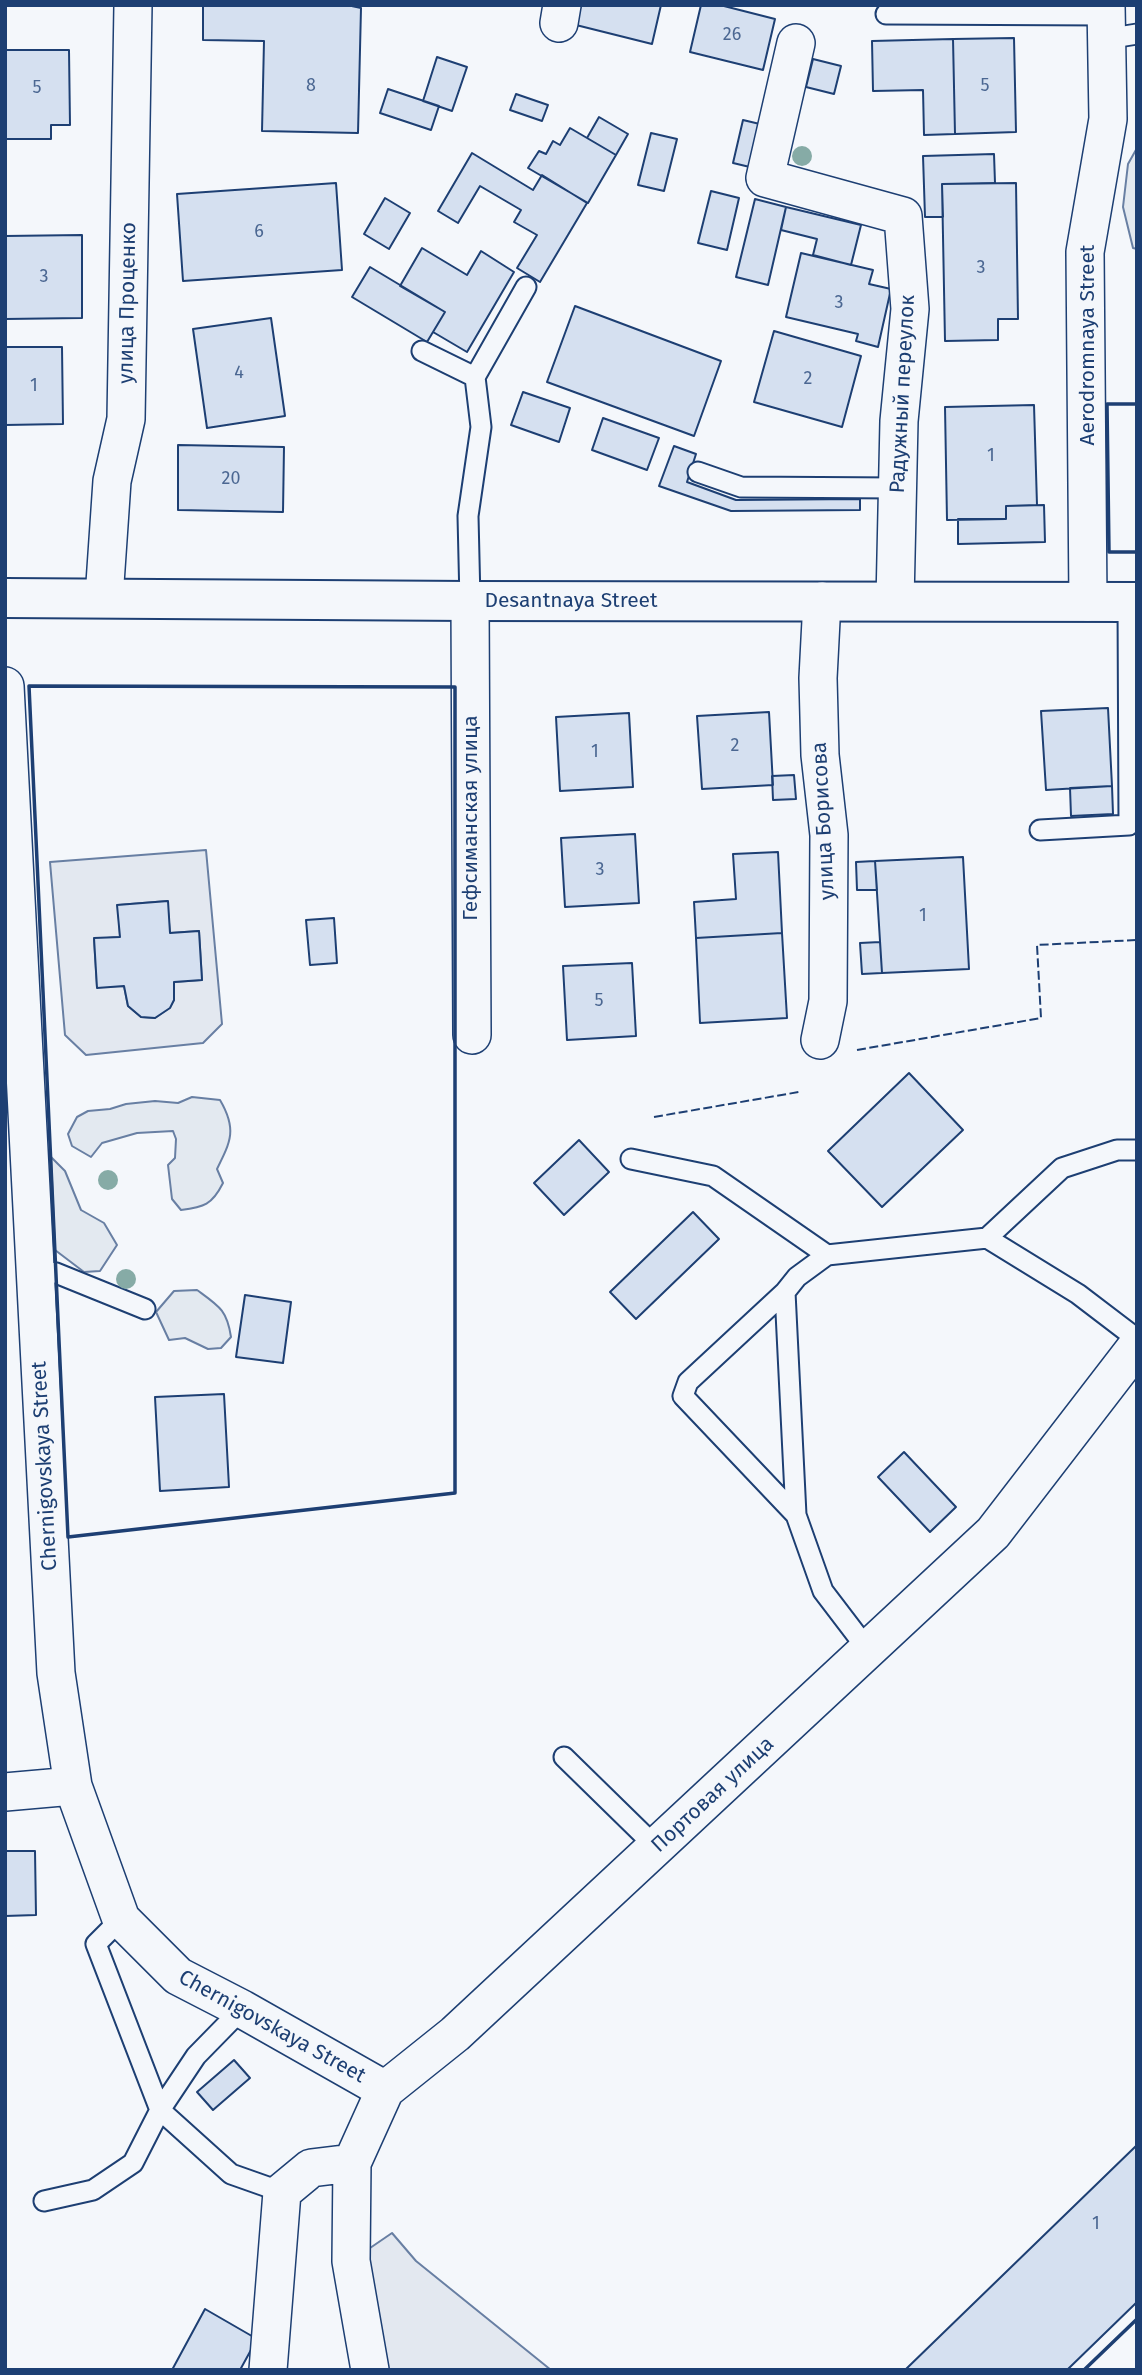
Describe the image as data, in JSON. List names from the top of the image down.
{
  "streets": {
    "street": [
      "улица Проценко",
      "Aerodromnaya Street",
      "Радужный переулок",
      "Desantnaya Street",
      "Гефсиманская улица",
      "улица Борисова",
      "Chernigovskaya Street",
      "Портовая улица"
    ]
  },
  "crossings": [
    ["улица Проценко", "Desantnaya Street"],
    ["Aerodromnaya Street", "Desantnaya Street"],
    ["Радужный переулок", "Desantnaya Street"],
    ["Desantnaya Street", "Гефсиманская улица"],
    ["Desantnaya Street", "улица Борисова"],
    ["Chernigovskaya Street", "Портовая улица"]
  ],
  "house_numbers": [
    "26",
    "8",
    "5",
    "5",
    "6",
    "3",
    "3",
    "3",
    "4",
    "2",
    "1",
    "1",
    "20",
    "2",
    "1",
    "3",
    "1",
    "5",
    "1"
  ]
}
